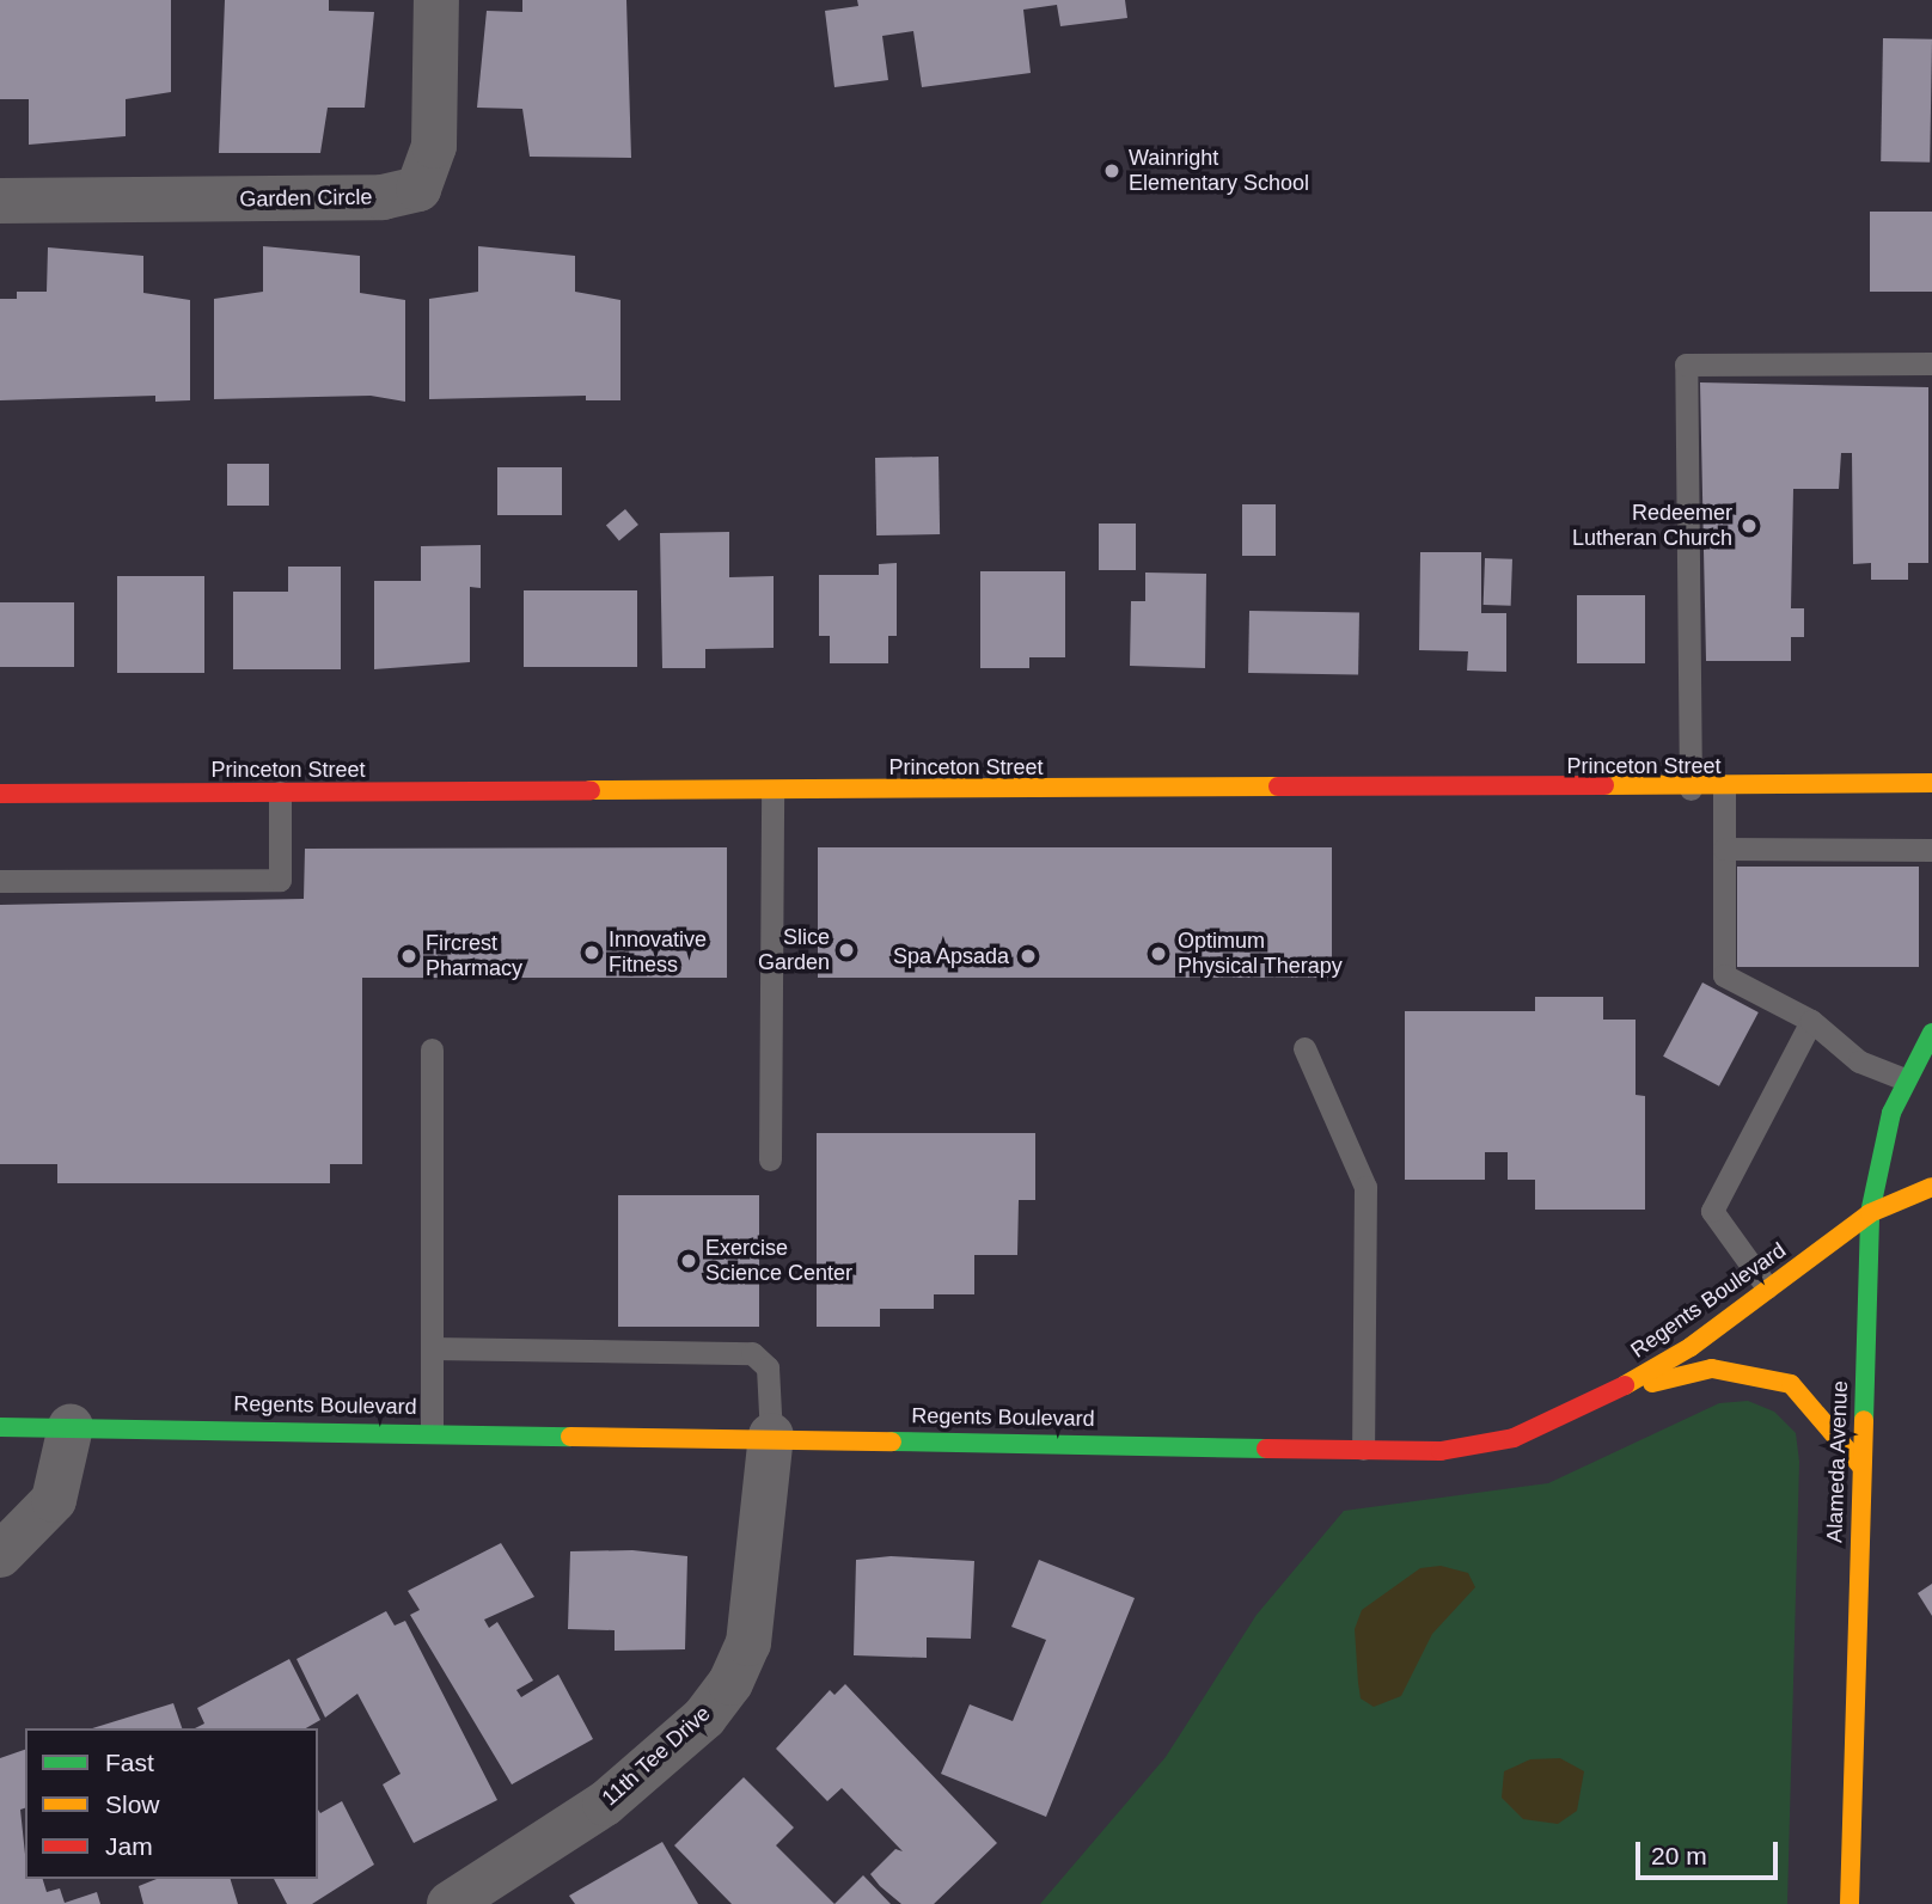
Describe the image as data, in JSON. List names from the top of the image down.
{
  "streets": {
    "street": [
      "Garden Circle",
      "Princeton Street",
      "Regents Boulevard",
      "Alameda Avenue",
      "11th Tee Drive"
    ]
  },
  "crossings": [
    ["Regents Boulevard", "Alameda Avenue"],
    ["Regents Boulevard", "11th Tee Drive"]
  ],
  "places": [
    "Wainright Elementary School",
    "Redeemer Lutheran Church",
    "Slice Garden",
    "Innovative Fitness",
    "Optimum Physical Therapy",
    "Fircrest Pharmacy",
    "Spa Apsada",
    "Exercise Science Center"
  ],
  "legend": ["Fast", "Slow", "Jam"],
  "scale_bar": "20 m"
}
